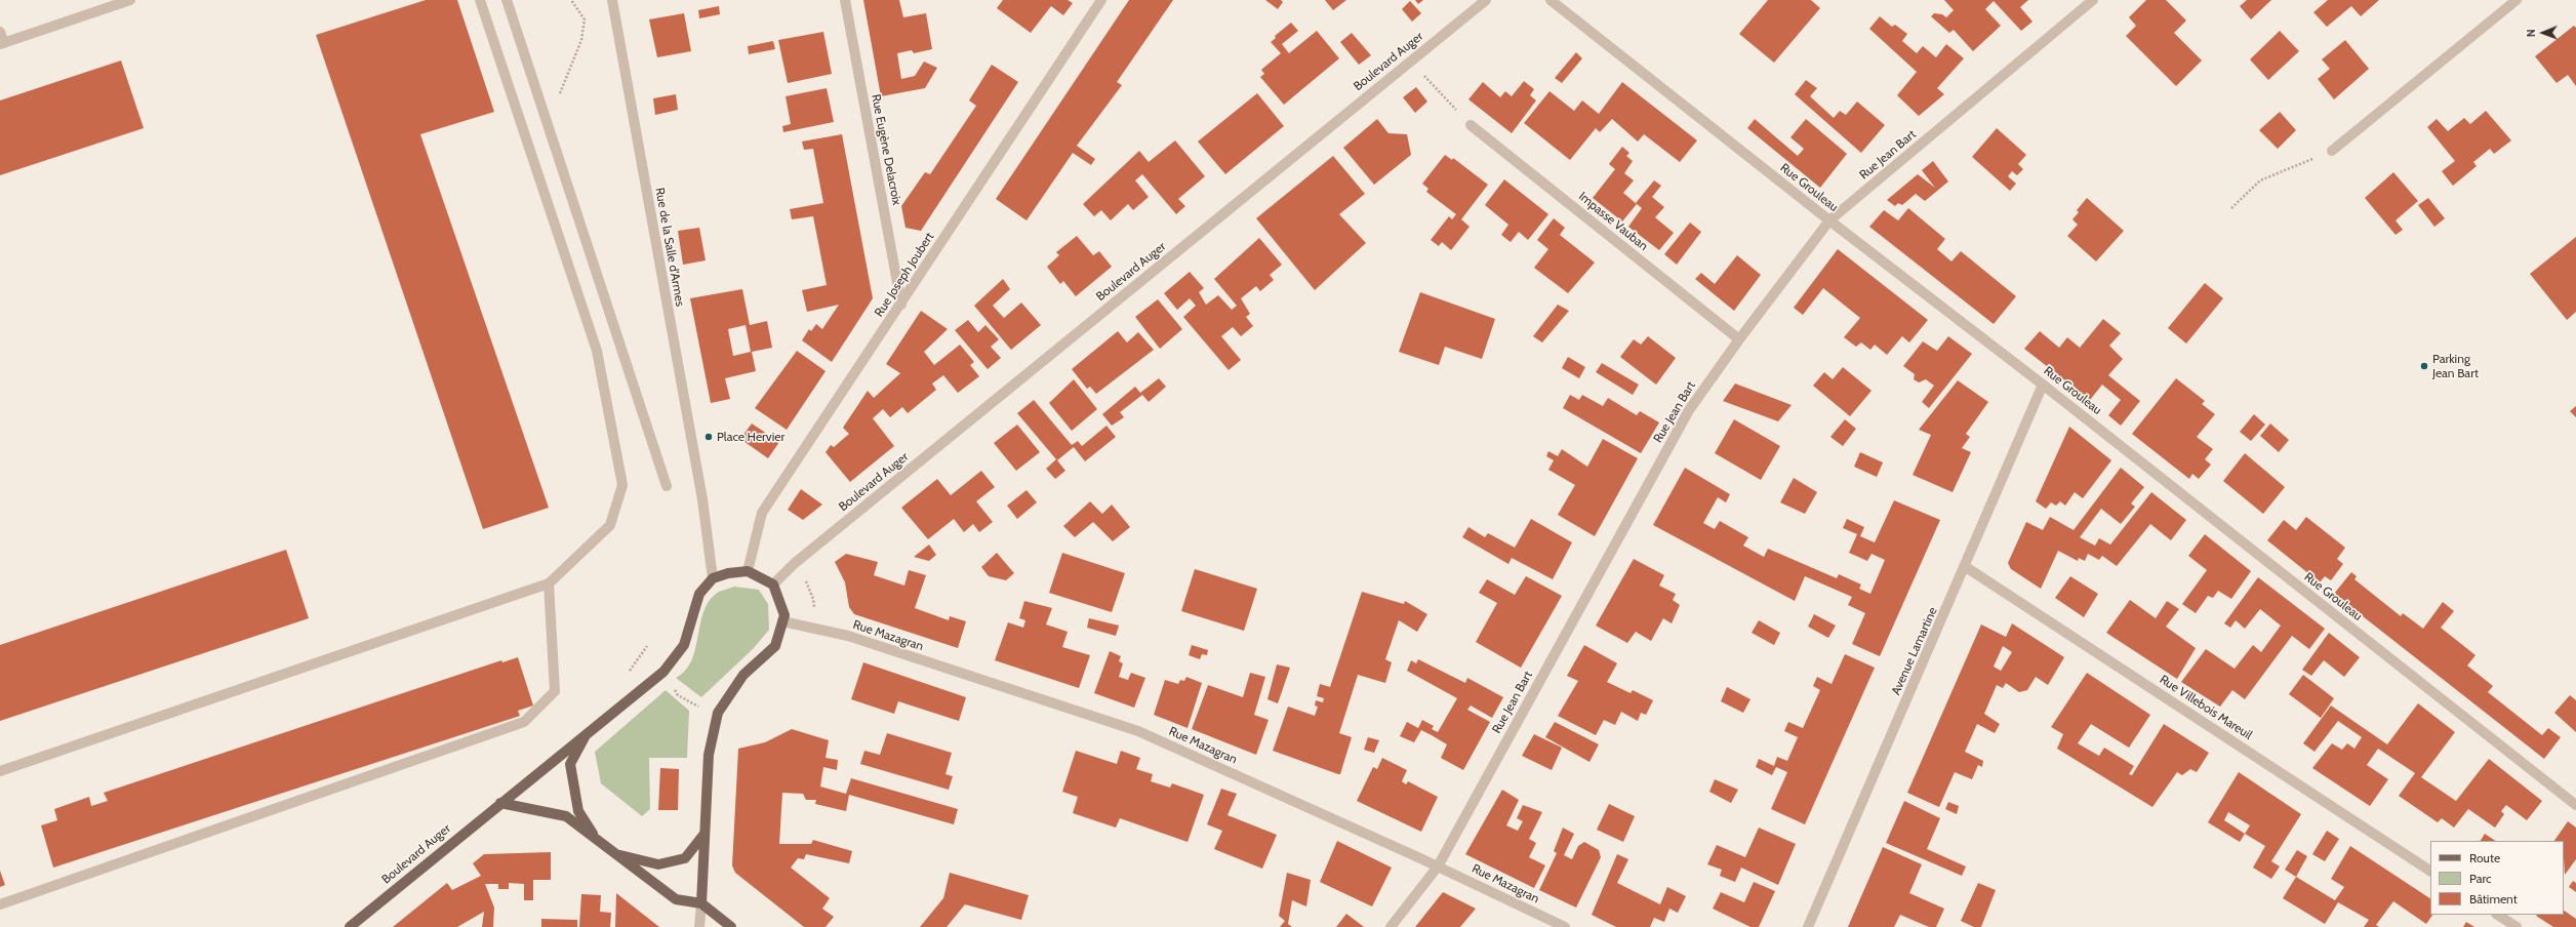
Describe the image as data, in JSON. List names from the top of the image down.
{
  "streets": {
    "main road": ["Boulevard Auger"],
    "street": [
      "Rue Eugène Delacroix",
      "Rue Jean Bart",
      "Rue Grouleau",
      "Impasse Vauban",
      "Rue de la Salle d'Armes",
      "Rue Joseph Joubert",
      "Rue Mazagran",
      "Avenue Lamartine",
      "Rue Villebois Mareuil"
    ]
  },
  "crossings": [
    ["Boulevard Auger", "Rue de la Salle d'Armes"],
    ["Rue Eugène Delacroix", "Rue Joseph Joubert"],
    ["Rue Jean Bart", "Rue Grouleau"],
    ["Rue Jean Bart", "Impasse Vauban"],
    ["Rue Jean Bart", "Rue Mazagran"],
    ["Rue Grouleau", "Avenue Lamartine"],
    ["Avenue Lamartine", "Rue Villebois Mareuil"]
  ],
  "places": ["Parking Jean Bart", "Place Hervier"],
  "legend": ["Route", "Parc", "Bâtiment"],
  "north": "left"
}
